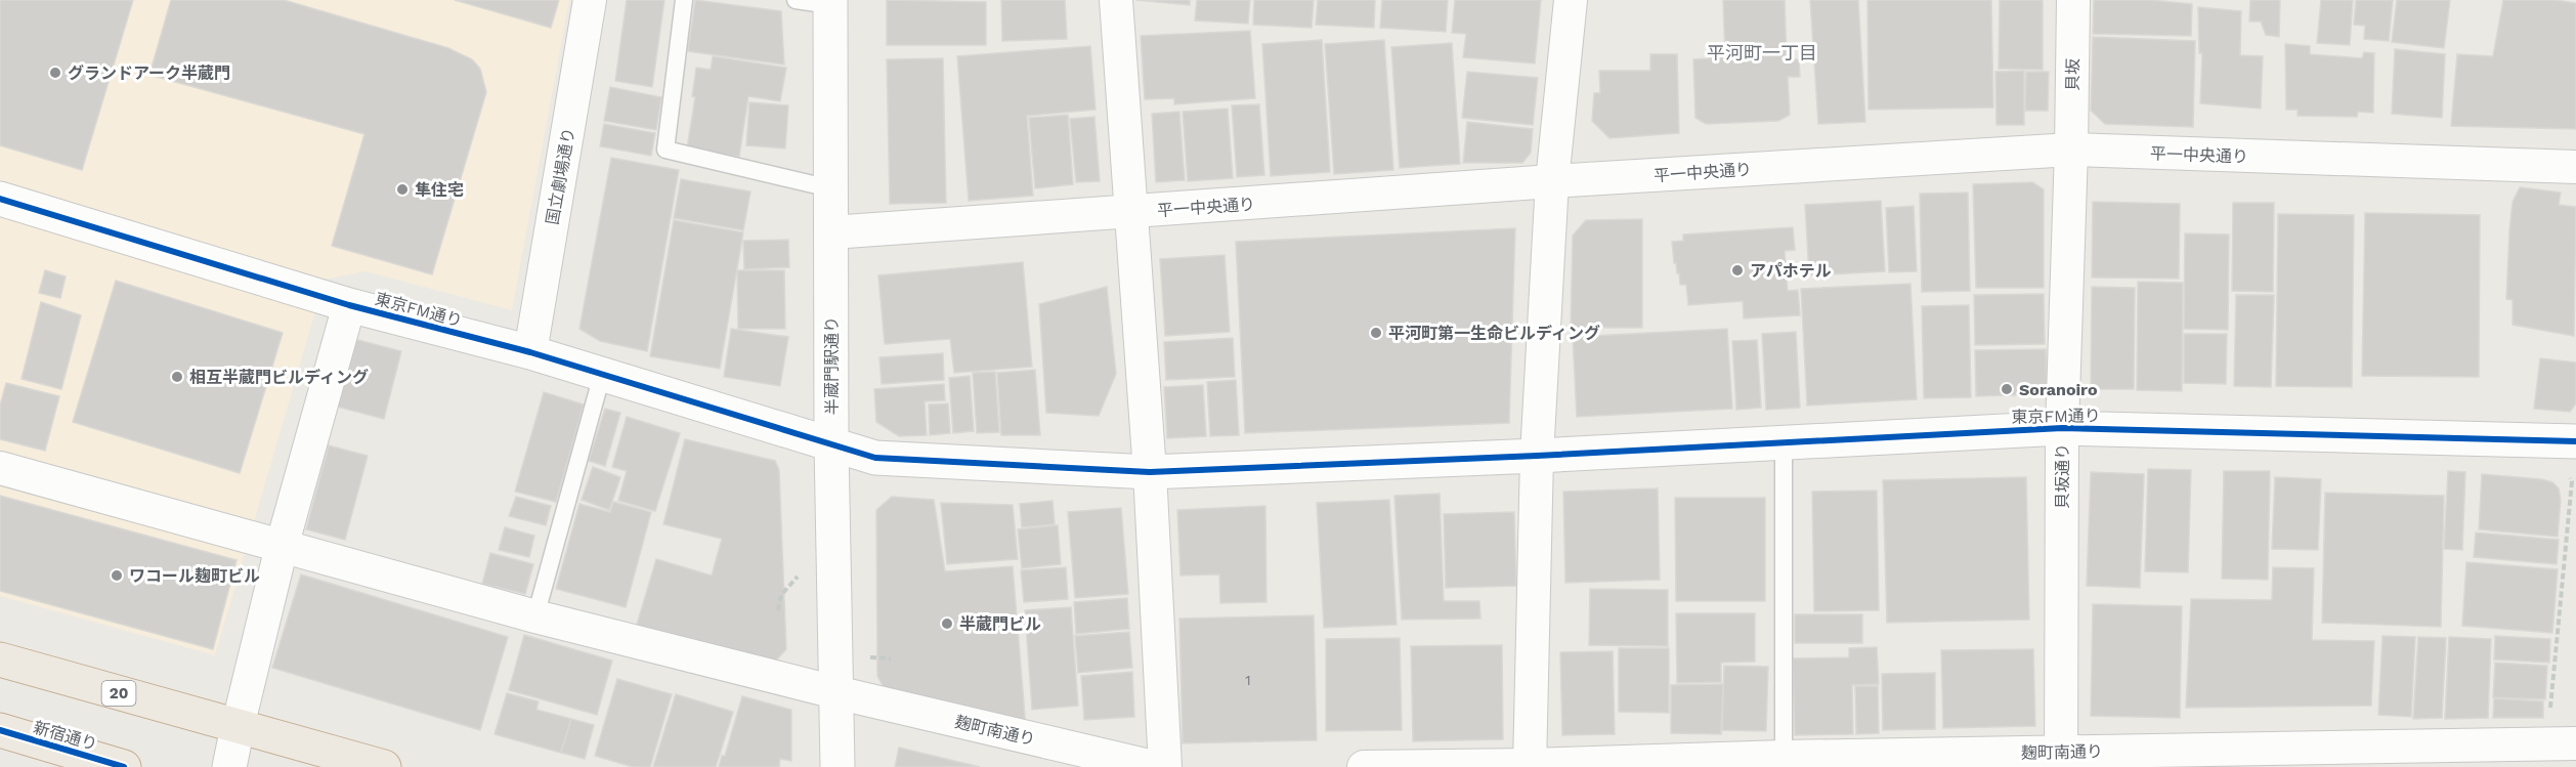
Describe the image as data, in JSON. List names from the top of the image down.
{
  "streets": {
    "highway": ["20", "新宿通り"],
    "street": [
      "貝坂",
      "平一中央通り",
      "国立劇場通り",
      "東京FM通り",
      "半蔵門駅通り",
      "貝坂通り",
      "麹町南通り"
    ]
  },
  "crossings": [
    ["貝坂", "平一中央通り"],
    ["貝坂", "貝坂通り"],
    ["平一中央通り", "半蔵門駅通り"],
    ["平一中央通り", "貝坂通り"],
    ["国立劇場通り", "東京FM通り"],
    ["東京FM通り", "半蔵門駅通り"],
    ["東京FM通り", "貝坂通り"],
    ["半蔵門駅通り", "麹町南通り"],
    ["貝坂通り", "麹町南通り"]
  ],
  "districts": ["平河町一丁目"],
  "places": [
    "グランドアーク半蔵門",
    "隼住宅",
    "アパホテル",
    "平河町第一生命ビルディング",
    "相互半蔵門ビルディング",
    "Soranoiro",
    "ワコール麹町ビル",
    "半蔵門ビル"
  ],
  "house_numbers": ["1"]
}
